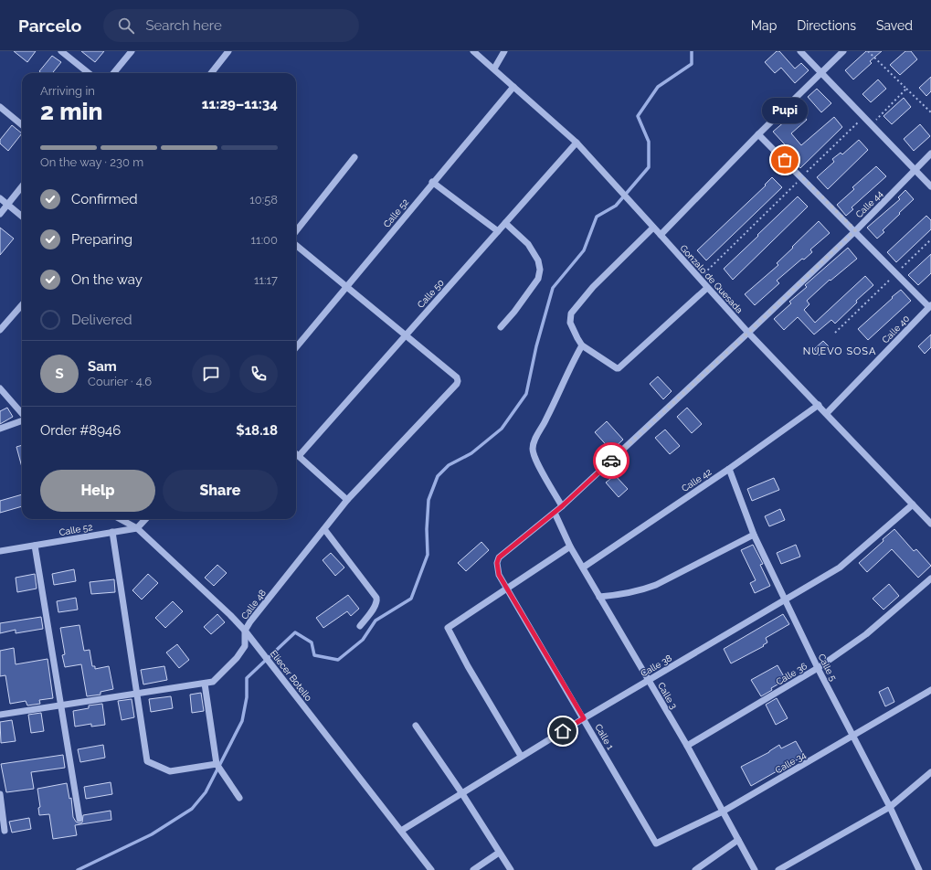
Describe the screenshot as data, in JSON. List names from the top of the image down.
{
  "streets": {
    "street": [
      "Calle 44",
      "Calle 52",
      "Gonzalo de Quesada",
      "Calle 50",
      "Calle 40",
      "Calle 42",
      "Calle 48",
      "Calle 38",
      "Calle 5",
      "Calle 36",
      "Eliecer Botello",
      "Calle 3",
      "Calle 1",
      "Calle 34"
    ]
  },
  "crossings": [
    ["Calle 44", "Gonzalo de Quesada"],
    ["Calle 44", "Calle 3"],
    ["Calle 44", "Calle 1"],
    ["Calle 52", "Gonzalo de Quesada"],
    ["Calle 52", "Eliecer Botello"],
    ["Gonzalo de Quesada", "Calle 50"],
    ["Gonzalo de Quesada", "Calle 40"],
    ["Gonzalo de Quesada", "Calle 42"],
    ["Gonzalo de Quesada", "Calle 38"],
    ["Calle 50", "Calle 48"],
    ["Calle 42", "Calle 5"],
    ["Calle 42", "Calle 3"],
    ["Calle 48", "Eliecer Botello"],
    ["Calle 38", "Calle 5"],
    ["Calle 38", "Eliecer Botello"],
    ["Calle 38", "Calle 3"],
    ["Calle 38", "Calle 1"],
    ["Calle 5", "Calle 36"],
    ["Calle 5", "Calle 34"],
    ["Calle 36", "Calle 3"],
    ["Calle 3", "Calle 34"],
    ["Calle 1", "Calle 34"]
  ],
  "districts": ["NUEVO SOSA"],
  "places": ["Pupi"],
  "page": {
    "header": "Parcelo",
    "search": "Search here",
    "nav": ["Map", "Directions", "Saved"],
    "heading": ["2 min", "Arriving in", "11:29–11:34"],
    "panel": [
      "Sam",
      "Courier · 4.6",
      "Order #8946",
      "$18.18"
    ],
    "bubble": "Pupi",
    "bar": "On the way · 230 m",
    "list": [
      ["Confirmed", "10:58"],
      ["Preparing", "11:00"],
      ["On the way", "11:17"],
      "Delivered"
    ],
    "round": "S",
    "buttons": ["Help", "Share"]
  }
}
